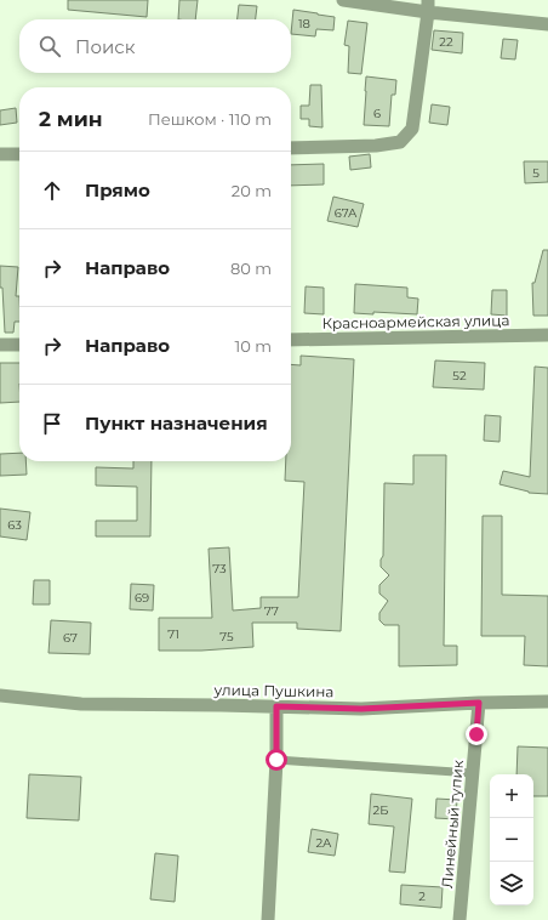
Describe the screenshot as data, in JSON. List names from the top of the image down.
{
  "streets": {
    "street": ["Красноармейская улица", "улица Пушкина", "Линейный тупик"]
  },
  "crossings": [
    ["улица Пушкина", "Линейный тупик"]
  ],
  "house_numbers": [
    "18",
    "22",
    "6",
    "5",
    "67А",
    "52",
    "63",
    "73",
    "69",
    "77",
    "71",
    "75",
    "67",
    "2Б",
    "2А",
    "2"
  ],
  "page": {
    "search": "Поиск",
    "heading": ["2 мин", "Пешком · 110 m"],
    "list": [
      ["Прямо", "20 m"],
      ["Направо", "80 m"],
      ["Направо", "10 m"],
      "Пункт назначения"
    ],
    "map_buttons": ["+", "−"]
  }
}
